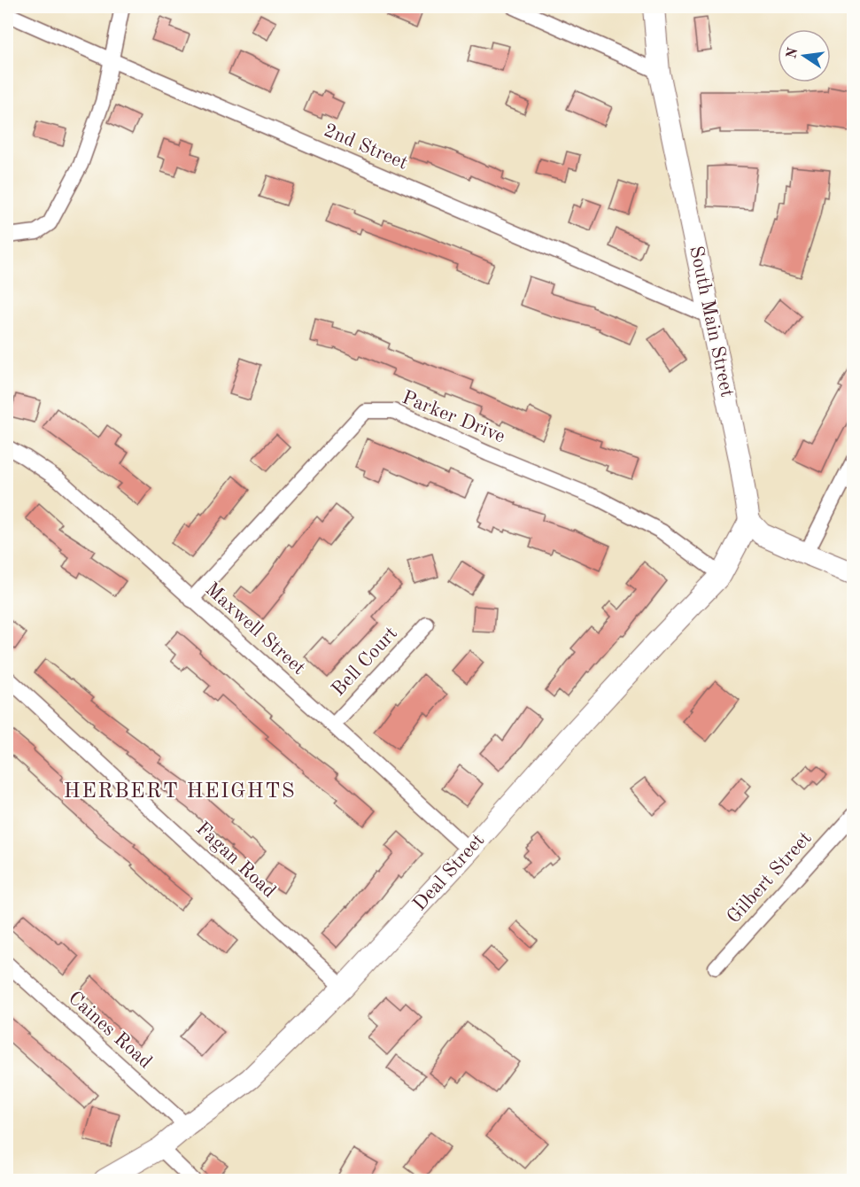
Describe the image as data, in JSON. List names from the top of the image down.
{
  "streets": {
    "street": [
      "2nd Street",
      "South Main Street",
      "Parker Drive",
      "Maxwell Street",
      "Bell Court",
      "Fagan Road",
      "Deal Street",
      "Gilbert Street",
      "Caines Road"
    ]
  },
  "crossings": [
    ["2nd Street", "South Main Street"],
    ["South Main Street", "Deal Street"],
    ["Parker Drive", "Maxwell Street"],
    ["Parker Drive", "Deal Street"],
    ["Maxwell Street", "Bell Court"],
    ["Maxwell Street", "Deal Street"],
    ["Fagan Road", "Deal Street"],
    ["Deal Street", "Caines Road"]
  ],
  "districts": ["HERBERT HEIGHTS"],
  "north": "left"
}
